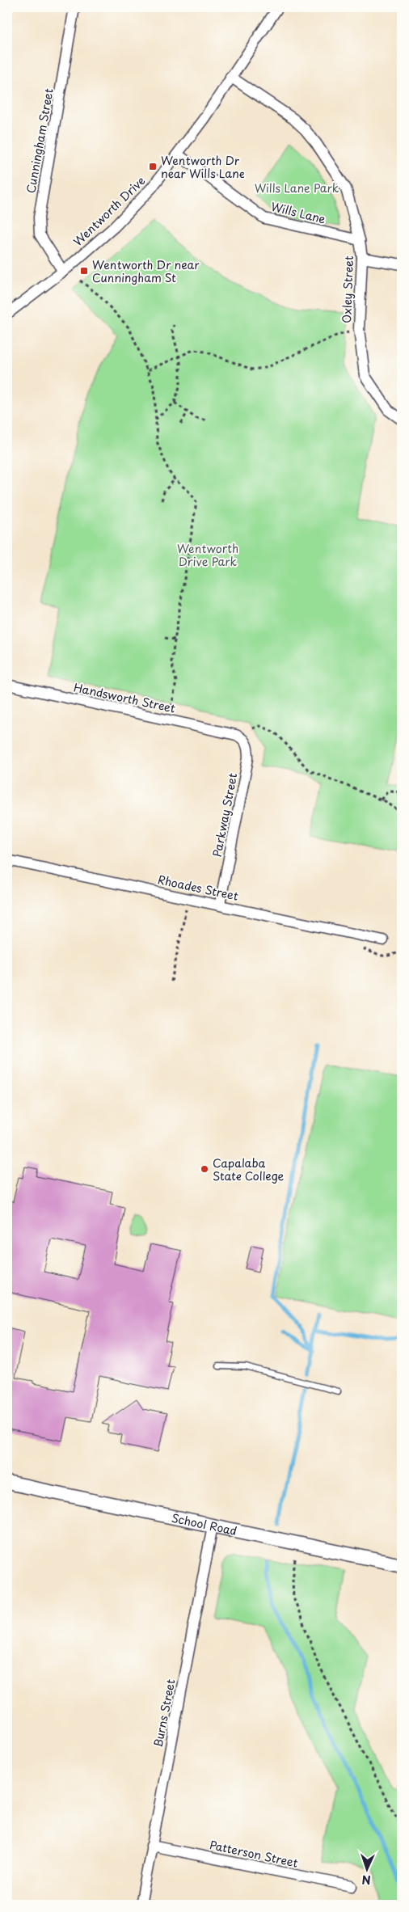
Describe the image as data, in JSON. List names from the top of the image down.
{
  "streets": {
    "street": [
      "Cunningham Street",
      "Wentworth Drive",
      "Wills Lane",
      "Oxley Street",
      "Handsworth Street",
      "Parkway Street",
      "Rhoades Street",
      "School Road",
      "Burns Street",
      "Patterson Street"
    ]
  },
  "crossings": [
    ["Cunningham Street", "Wentworth Drive"],
    ["Wentworth Drive", "Wills Lane"],
    ["Wentworth Drive", "Oxley Street"],
    ["Wills Lane", "Oxley Street"],
    ["Handsworth Street", "Parkway Street"],
    ["Parkway Street", "Rhoades Street"],
    ["School Road", "Burns Street"],
    ["Burns Street", "Patterson Street"]
  ],
  "parks": ["Wills Lane Park", "Wentworth Drive Park"],
  "places": {
    "transit": ["Wentworth Dr near Wills Lane", "Wentworth Dr near Cunningham St"],
    "other": ["Capalaba State College"]
  },
  "north": "bottom"
}
